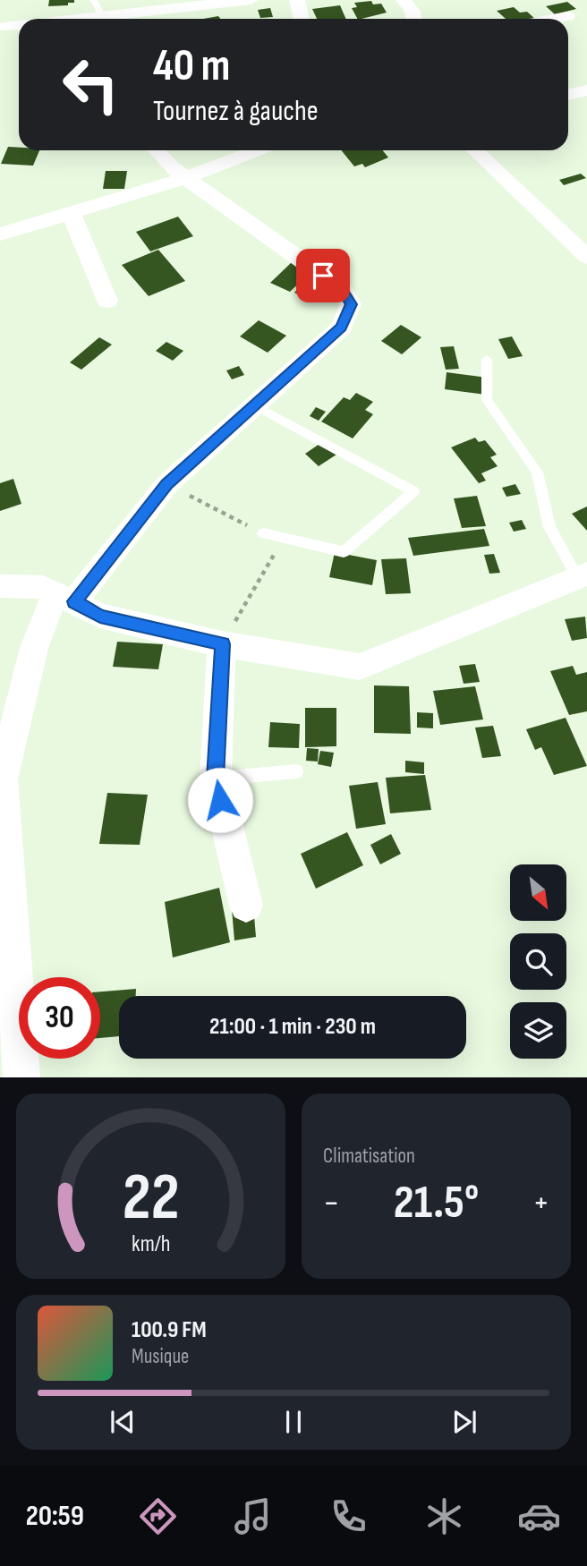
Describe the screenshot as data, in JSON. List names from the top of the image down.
{
  "north": "bottom right",
  "page": {
    "turn": ["40 m", "Tournez à gauche"],
    "limit": "30",
    "trip": "21:00 · 1 min · 230 m",
    "tile": "Climatisation",
    "heat": ["−", "21.5°", "+"],
    "song": ["100.9 FM", "Musique"],
    "tabs": "20:59",
    "gauge": ["22", "km/h"]
  }
}
